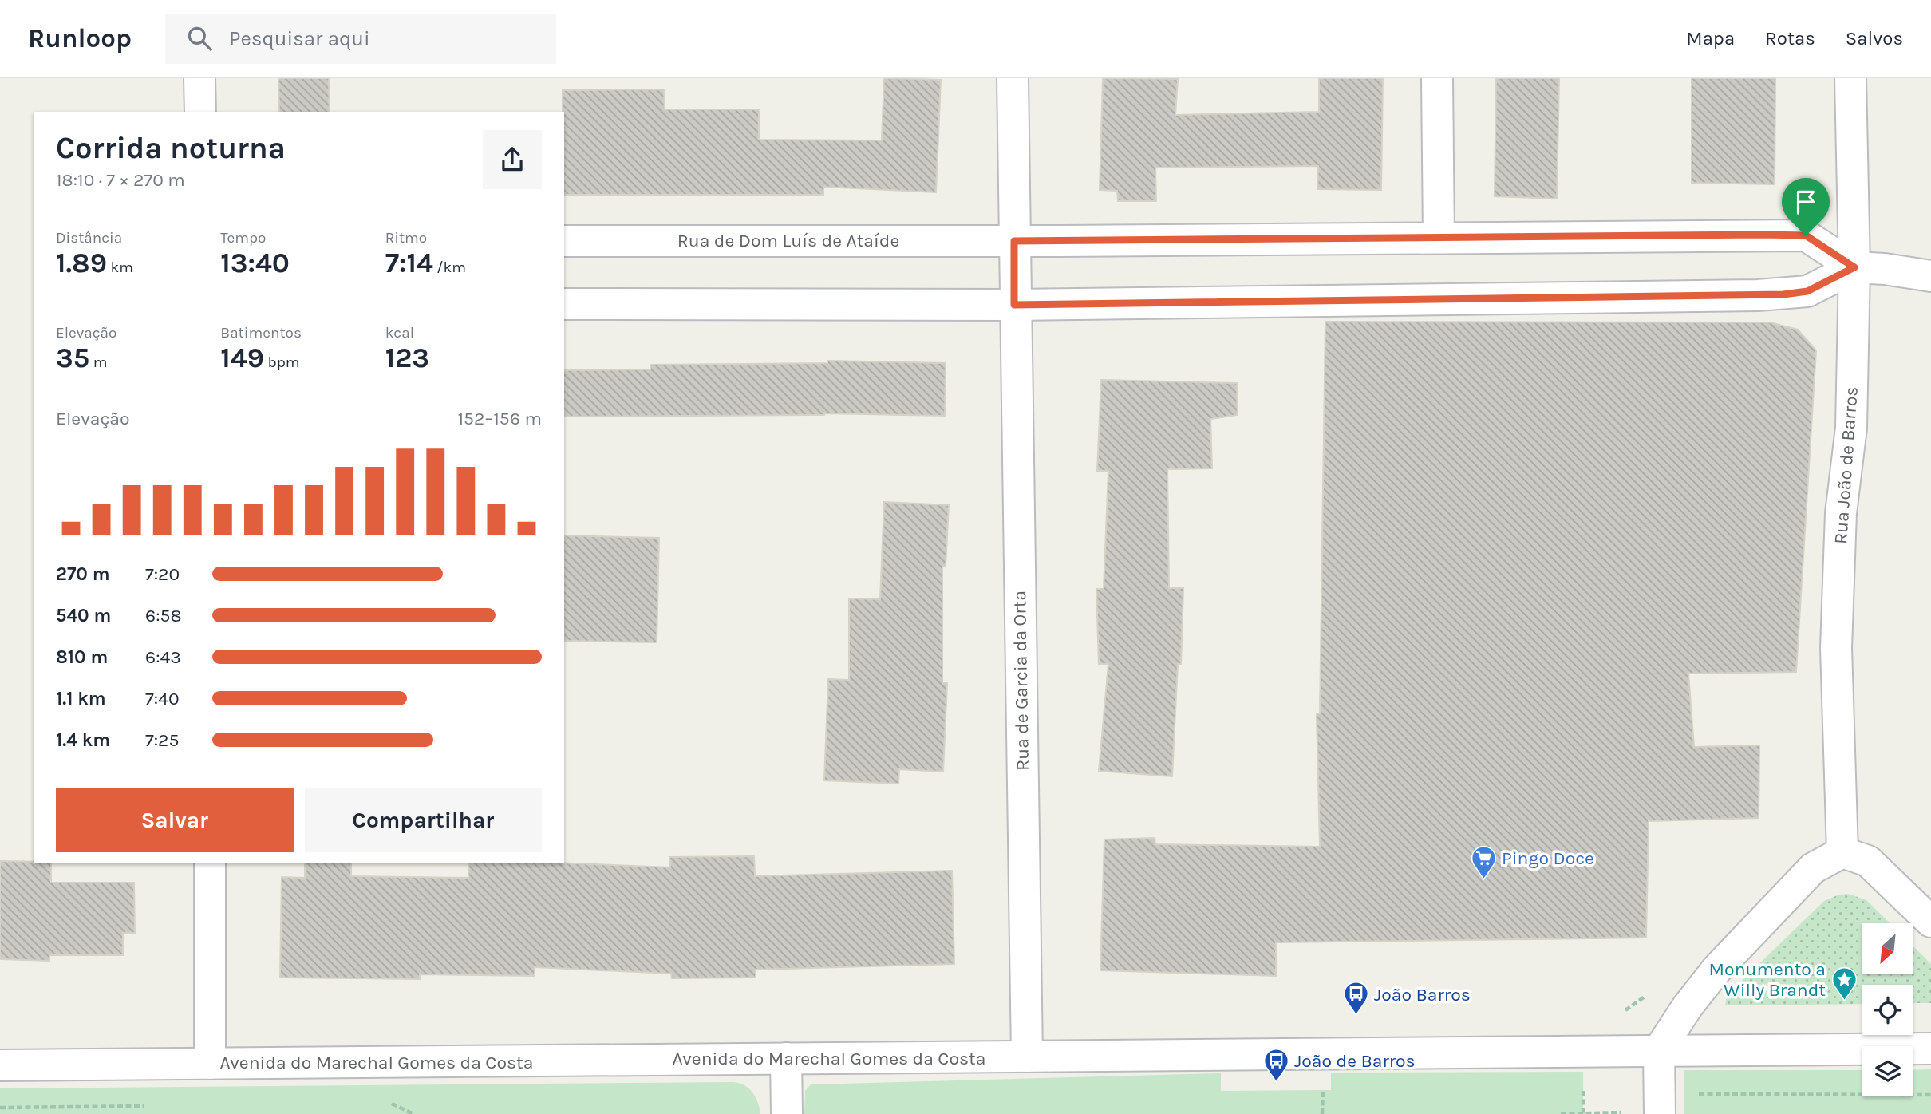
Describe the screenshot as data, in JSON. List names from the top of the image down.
{
  "streets": {
    "street": [
      "Rua de Dom Luís de Ataíde",
      "Rua João de Barros",
      "Rua de Garcia da Orta",
      "Avenida do Marechal Gomes da Costa"
    ]
  },
  "crossings": [
    ["Rua de Dom Luís de Ataíde", "Rua João de Barros"],
    ["Rua de Garcia da Orta", "Avenida do Marechal Gomes da Costa"]
  ],
  "places": {
    "supermarket": ["Pingo Doce"],
    "place": ["Monumento a Willy Brandt"],
    "bus stop": ["João Barros", "João de Barros"]
  },
  "north": "bottom left",
  "page": {
    "header": "Runloop",
    "search": "Pesquisar aqui",
    "nav": ["Mapa", "Rotas", "Salvos"],
    "heading": ["Corrida noturna", "18:10 · 7 × 270 m"],
    "stats": [
      ["Distância", "1.89 km"],
      ["Tempo", "13:40"],
      ["Ritmo", "7:14 /km"],
      ["Elevação", "35 m"],
      ["Batimentos", "149 bpm"],
      ["kcal", "123"]
    ],
    "chart": ["Elevação", "152–156 m"],
    "list": [
      {
        "name": "270 m",
        "note": "7:20"
      },
      {
        "name": "540 m",
        "note": "6:58"
      },
      {
        "name": "810 m",
        "note": "6:43"
      },
      {
        "name": "1.1 km",
        "note": "7:40"
      },
      {
        "name": "1.4 km",
        "note": "7:25"
      }
    ],
    "buttons": ["Salvar", "Compartilhar"]
  }
}
